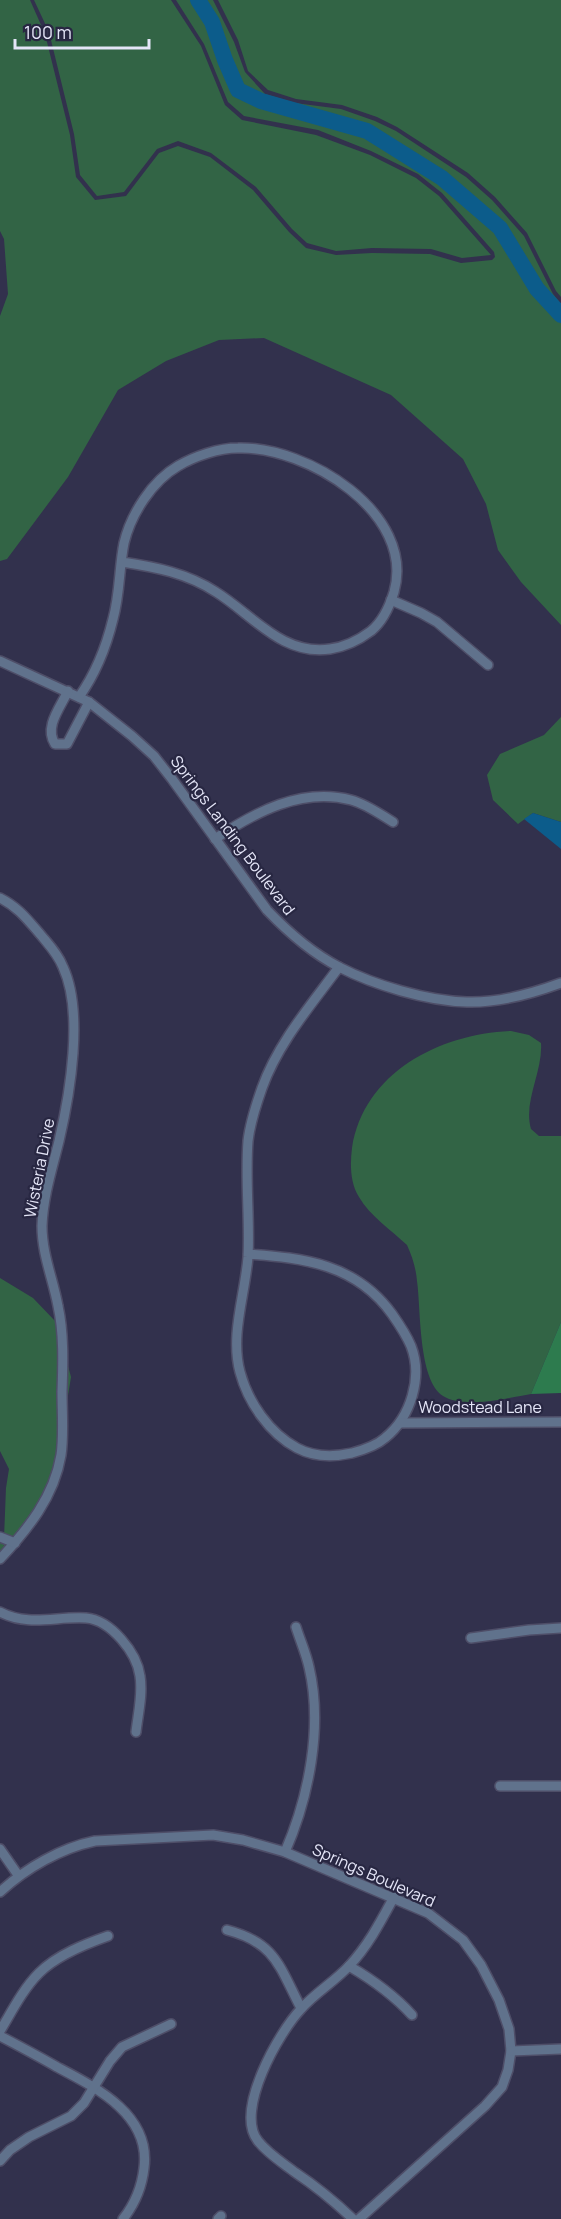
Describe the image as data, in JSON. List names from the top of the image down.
{
  "streets": {
    "street": [
      "Springs Landing Boulevard",
      "Wisteria Drive",
      "Woodstead Lane",
      "Springs Boulevard"
    ]
  },
  "scale_bar": "100 m"
}
